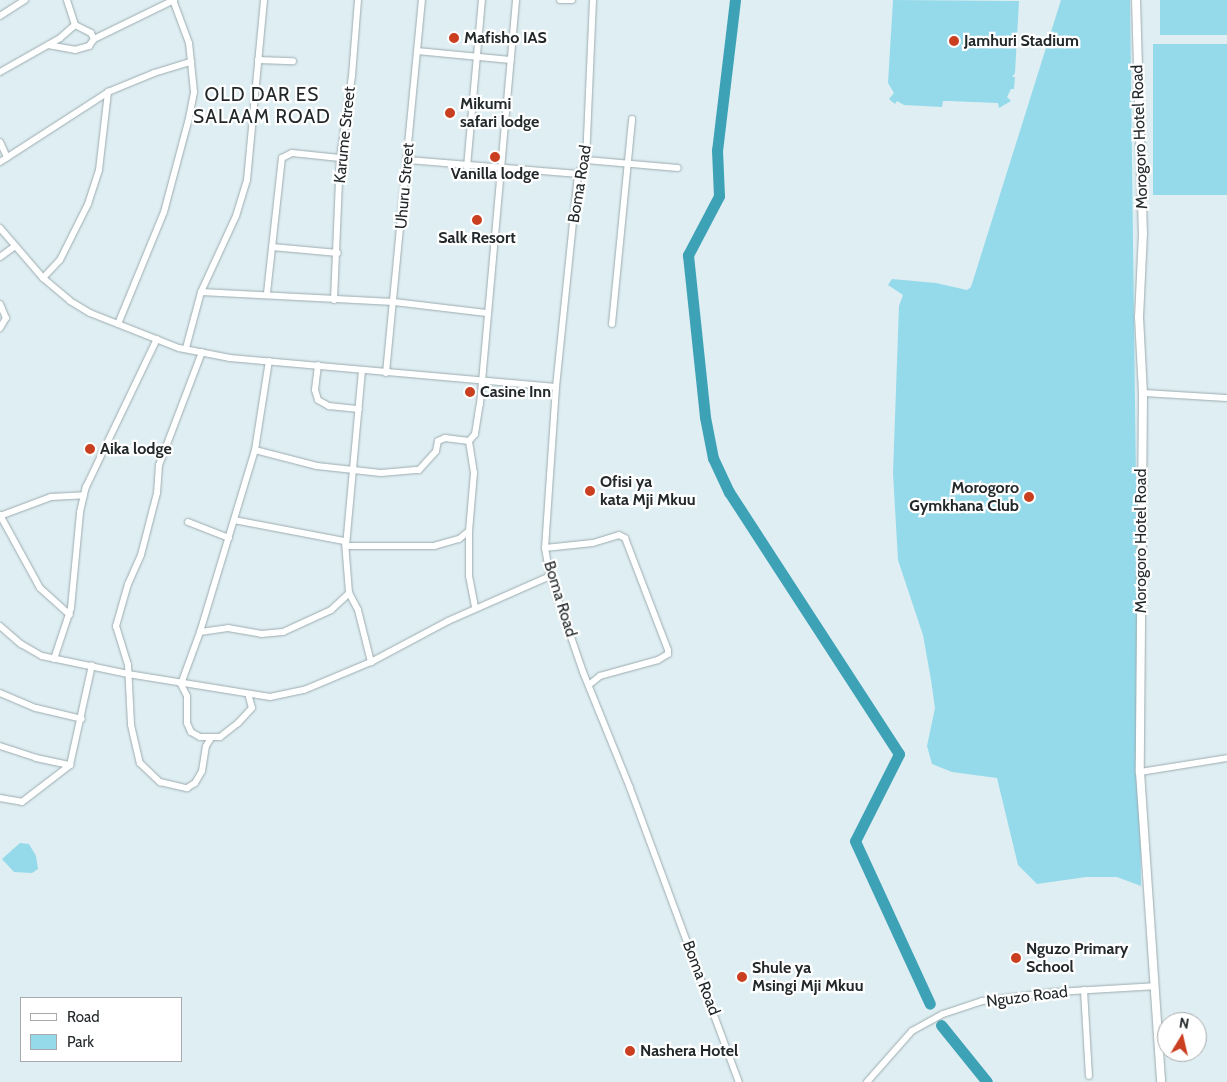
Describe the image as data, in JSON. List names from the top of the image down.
{
  "streets": {
    "street": [
      "Karume Street",
      "Morogoro Hotel Road",
      "Boma Road",
      "Uhuru Street",
      "Nguzo Road"
    ]
  },
  "crossings": [
    ["Morogoro Hotel Road", "Nguzo Road"]
  ],
  "districts": ["OLD DAR ES SALAAM ROAD"],
  "places": [
    "Mafisho IAS",
    "Jamhuri Stadium",
    "Mikumi safari lodge",
    "Vanilla lodge",
    "Salk Resort",
    "Casine Inn",
    "Aika lodge",
    "Ofisi ya kata Mji Mkuu",
    "Morogoro Gymkhana Club",
    "Nguzo Primary School",
    "Shule ya Msingi Mji Mkuu",
    "Nashera Hotel"
  ],
  "legend": ["Road", "Park"],
  "north": "top"
}
